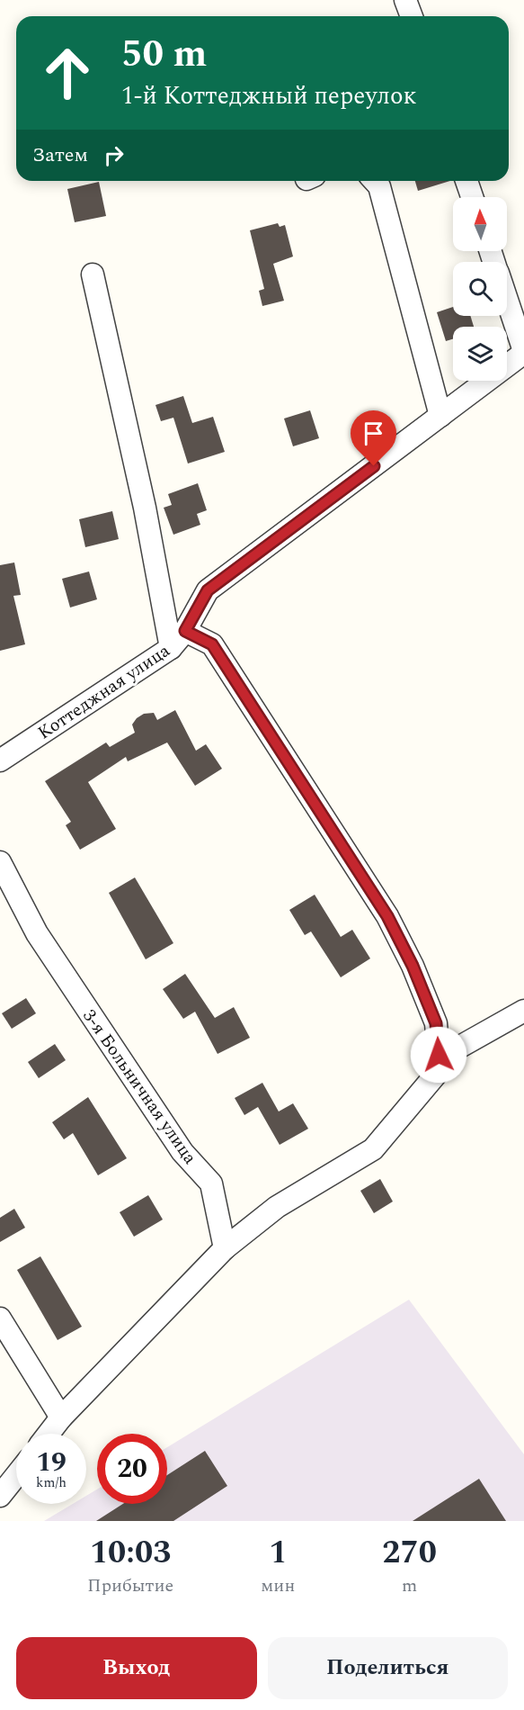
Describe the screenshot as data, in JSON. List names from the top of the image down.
{
  "streets": {
    "street": ["Коттеджная улица", "3-я Больничная улица"]
  },
  "north": "top",
  "page": {
    "turn": ["50 m", "1-й Коттеджный переулок"],
    "then": "Затем",
    "speed": "19 km/h",
    "limit": "20",
    "eta": [
      "10:03",
      "Прибытие",
      "1",
      "мин",
      "270",
      "m"
    ],
    "buttons": ["Выход", "Поделиться"]
  }
}
